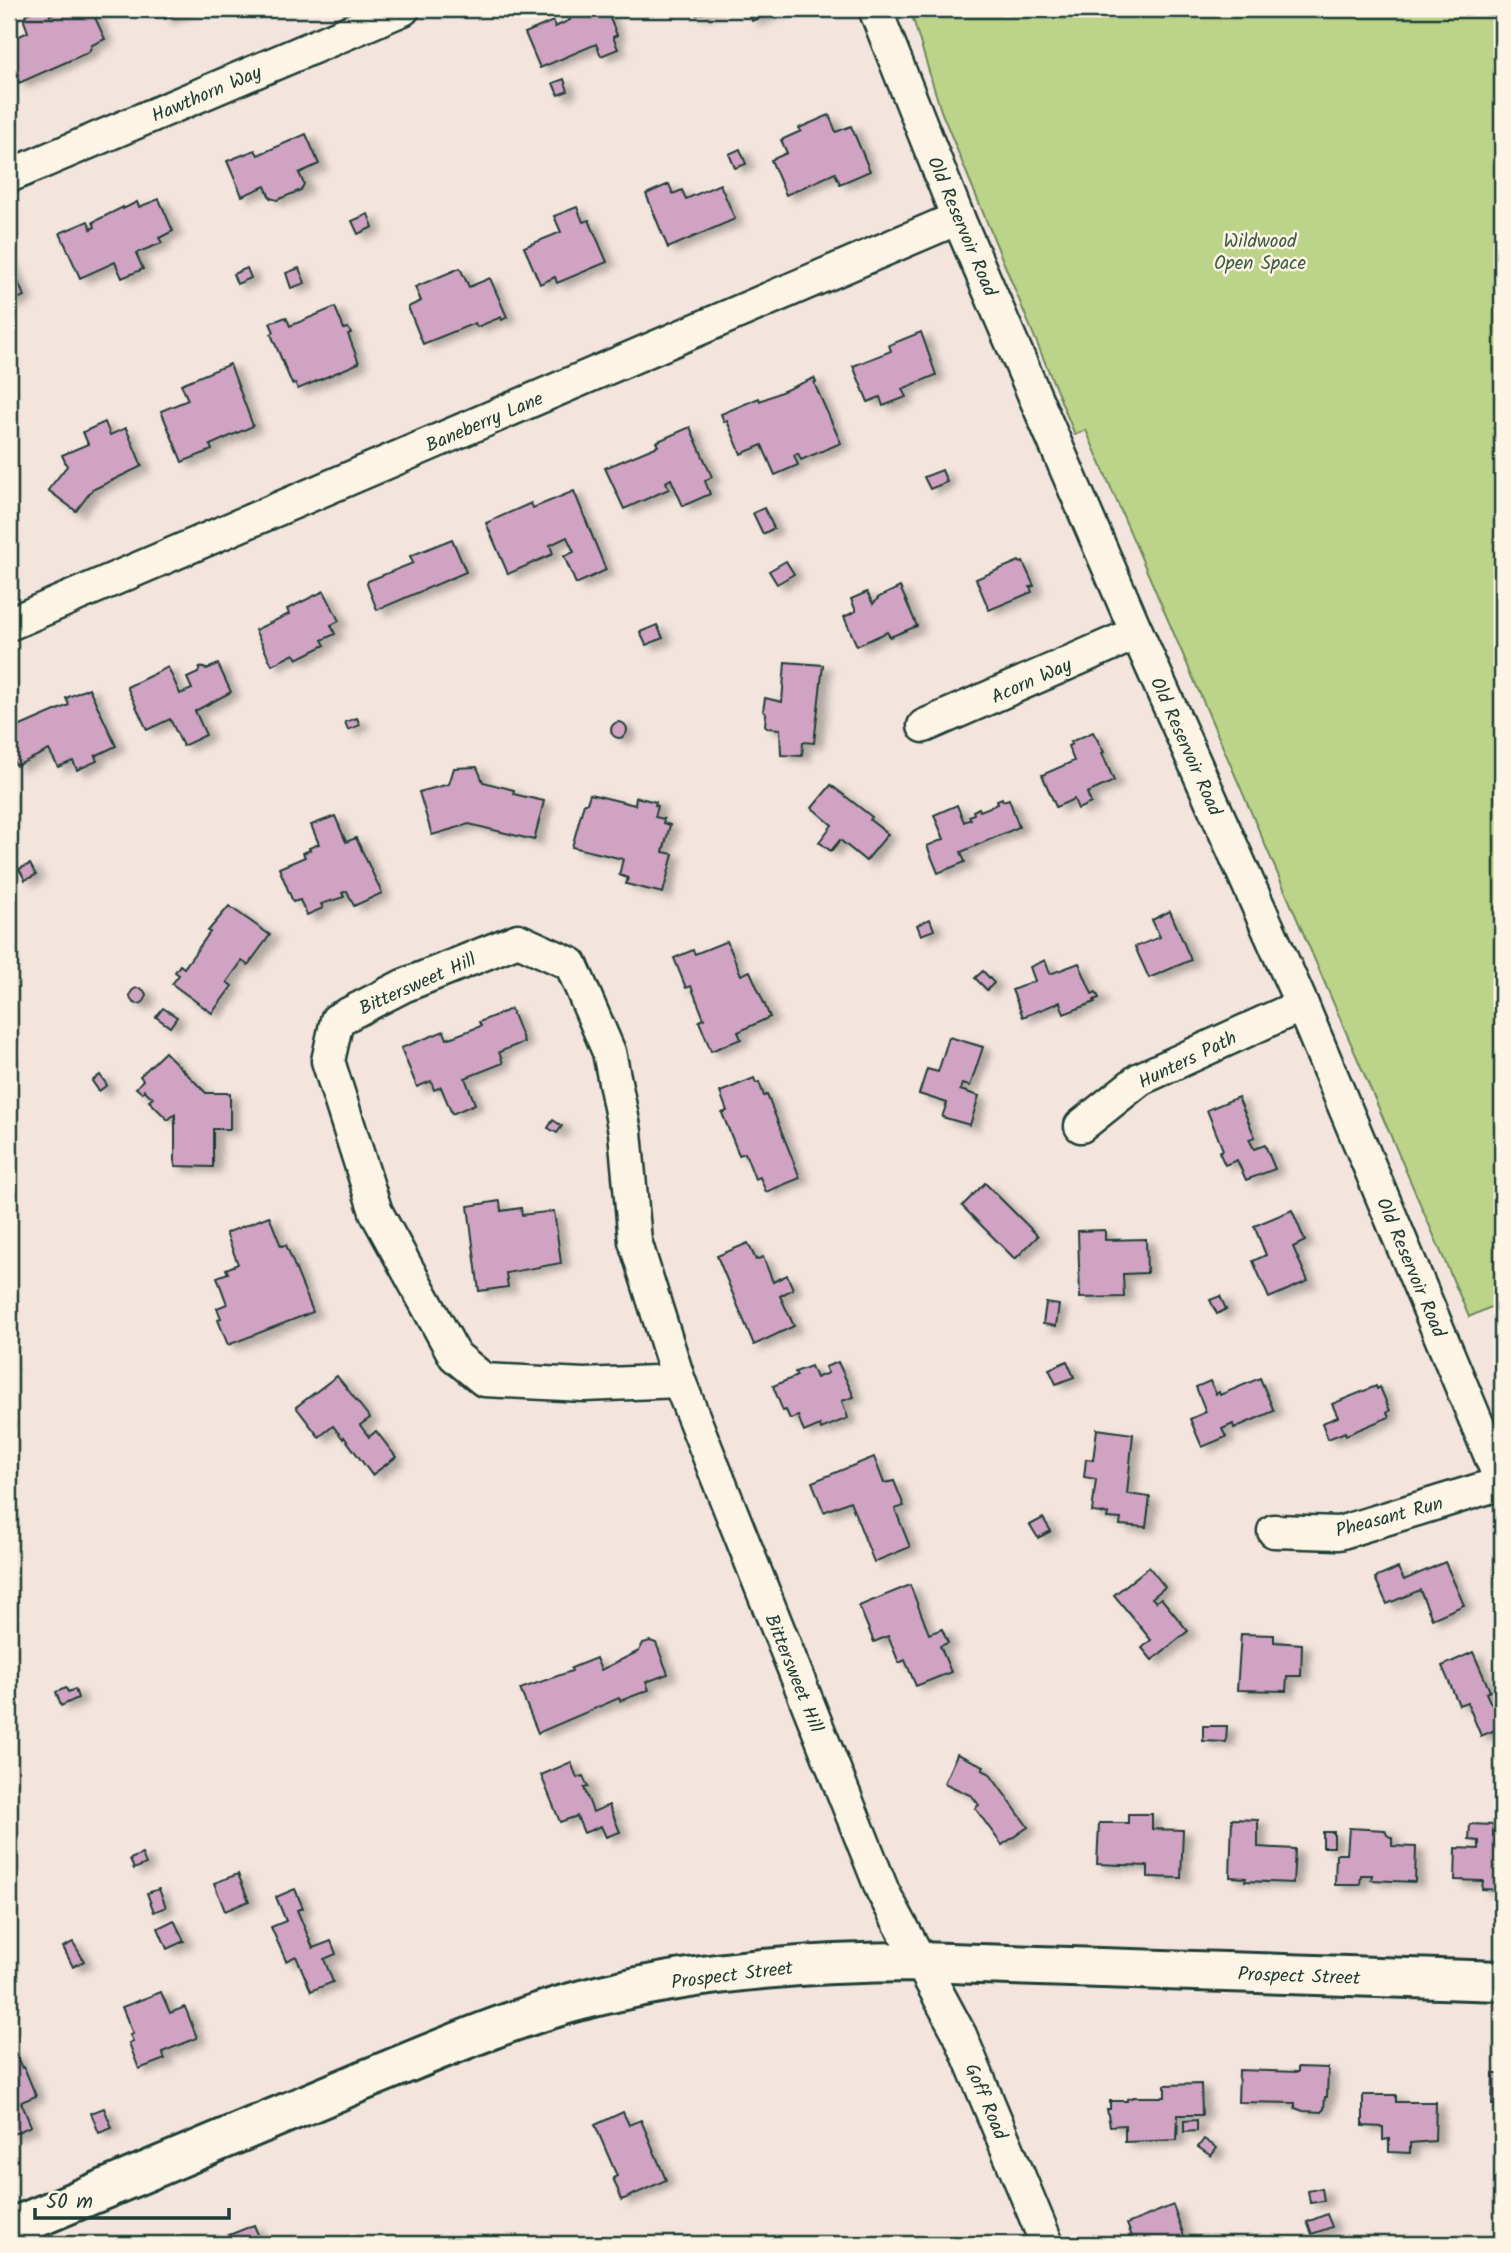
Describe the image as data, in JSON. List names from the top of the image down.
{
  "streets": {
    "main road": ["Prospect Street"],
    "street": [
      "Hawthorn Way",
      "Old Reservoir Road",
      "Baneberry Lane",
      "Acorn Way",
      "Bittersweet Hill",
      "Hunters Path",
      "Pheasant Run",
      "Goff Road"
    ]
  },
  "crossings": [
    ["Old Reservoir Road", "Baneberry Lane"],
    ["Old Reservoir Road", "Acorn Way"],
    ["Old Reservoir Road", "Hunters Path"],
    ["Old Reservoir Road", "Pheasant Run"],
    ["Bittersweet Hill", "Prospect Street"],
    ["Bittersweet Hill", "Goff Road"],
    ["Prospect Street", "Goff Road"]
  ],
  "parks": ["Wildwood Open Space"],
  "scale_bar": "50 m"
}
